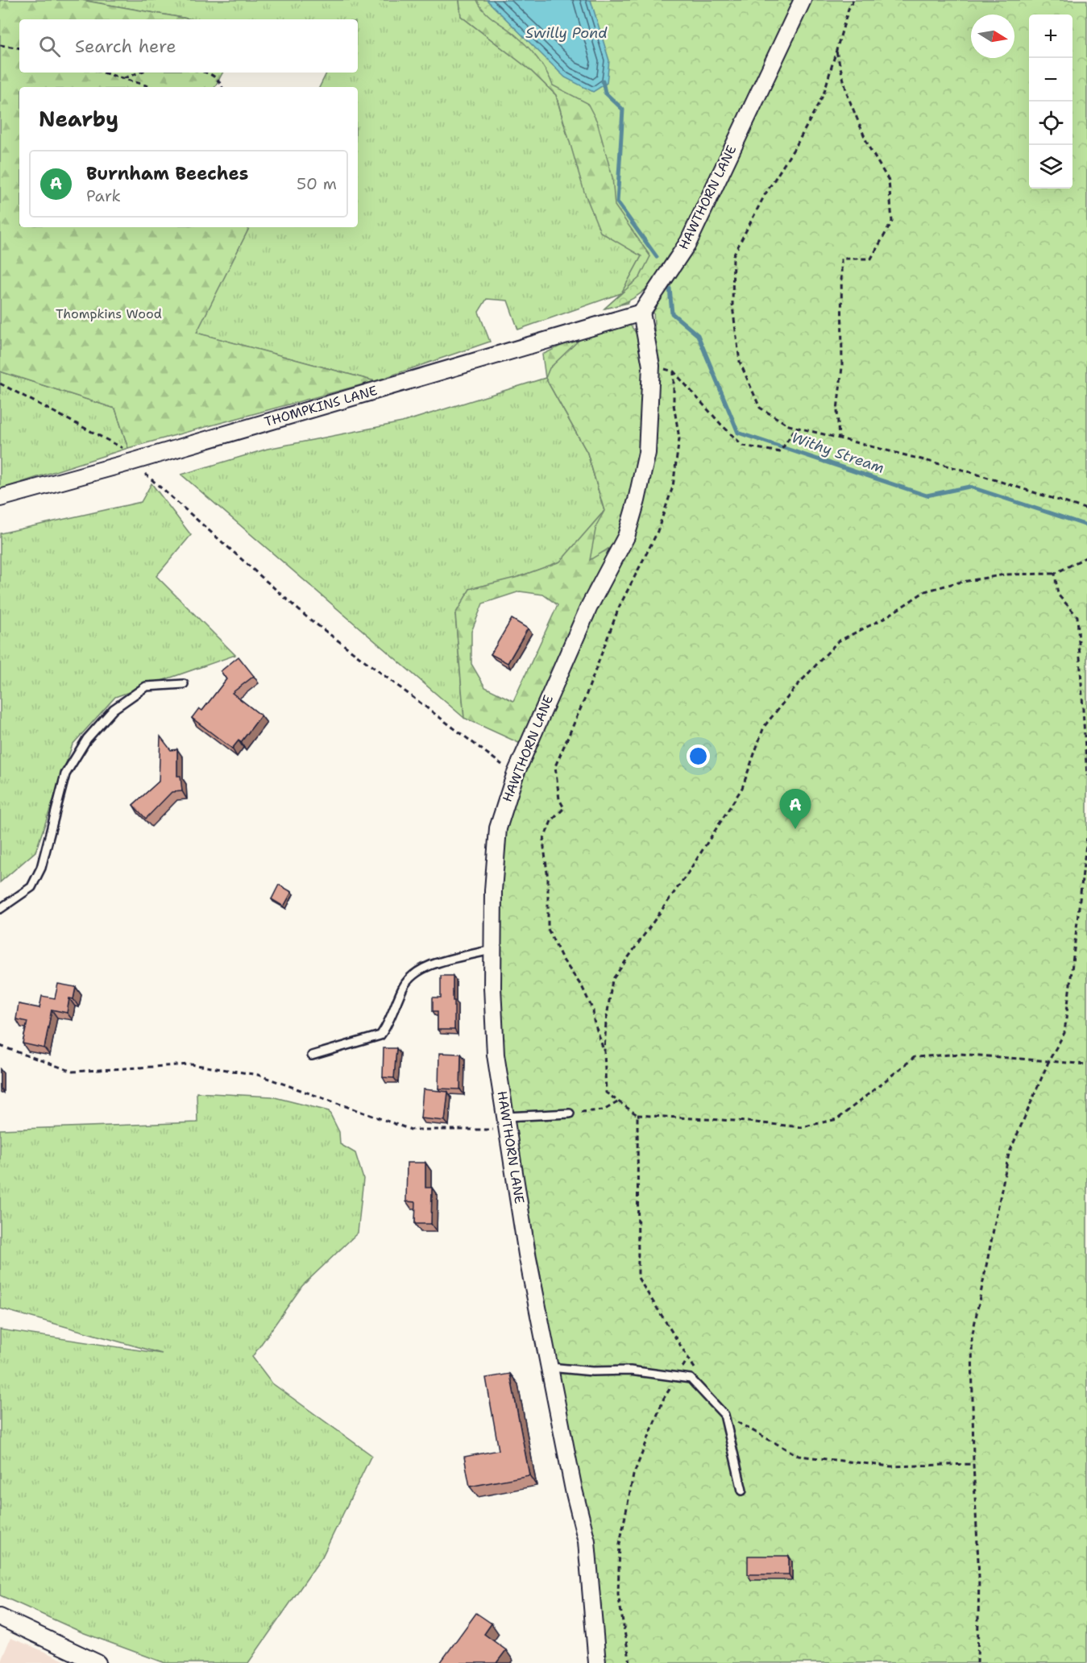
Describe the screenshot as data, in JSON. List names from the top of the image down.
{
  "streets": {
    "street": ["HAWTHORN LANE", "THOMPKINS LANE"]
  },
  "crossings": [
    ["HAWTHORN LANE", "THOMPKINS LANE"]
  ],
  "water": ["Swilly Pond", "Withy Stream"],
  "parks": ["Thompkins Wood"],
  "north": "right",
  "page": {
    "map_buttons": ["+", "−"],
    "search": "Search here",
    "heading": "Nearby",
    "list": [
      {
        "mark": "A",
        "name": "Burnham Beeches",
        "note": "Park",
        "value": "50 m"
      }
    ],
    "pins": "A"
  }
}
